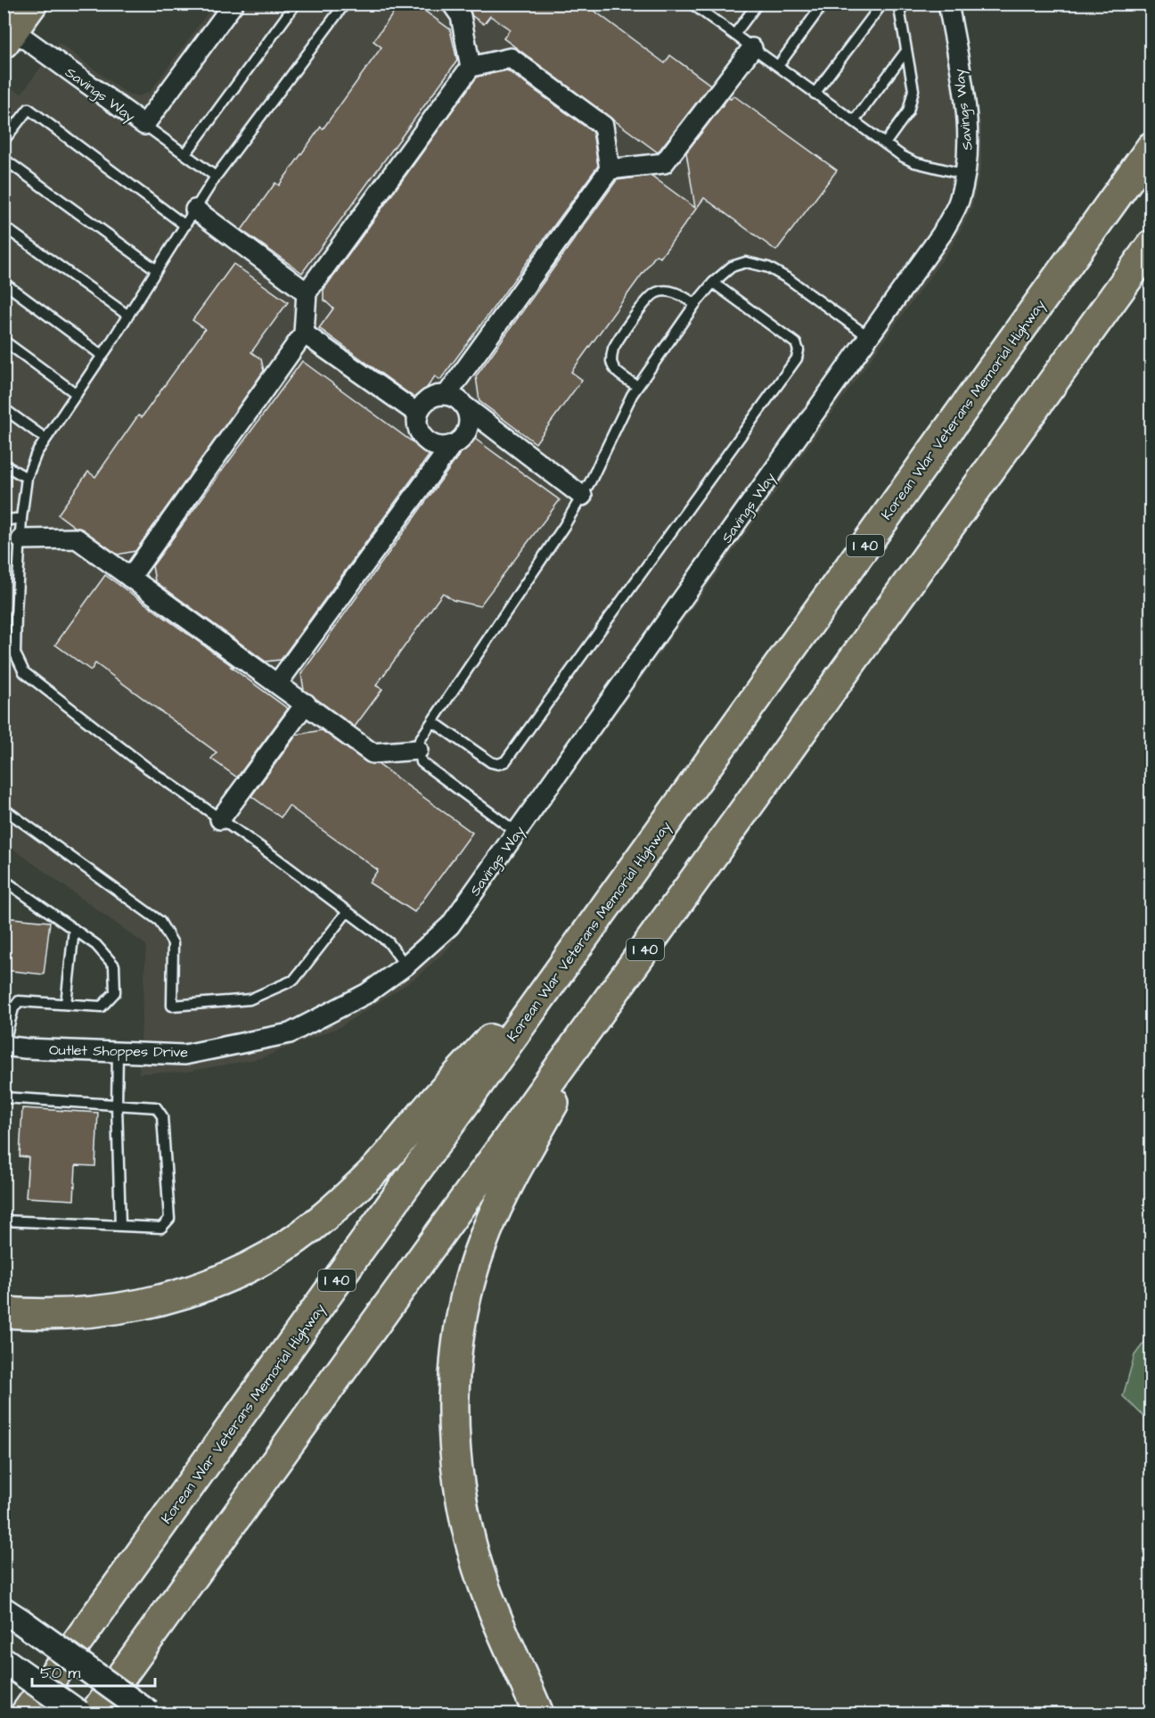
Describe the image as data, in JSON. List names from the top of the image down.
{
  "streets": {
    "main road": ["Korean War Veterans Memorial Highway", "I 40"],
    "street": ["Savings Way", "Outlet Shoppes Drive"]
  },
  "crossings": [
    ["Savings Way", "Outlet Shoppes Drive"]
  ],
  "scale_bar": "50 m"
}
